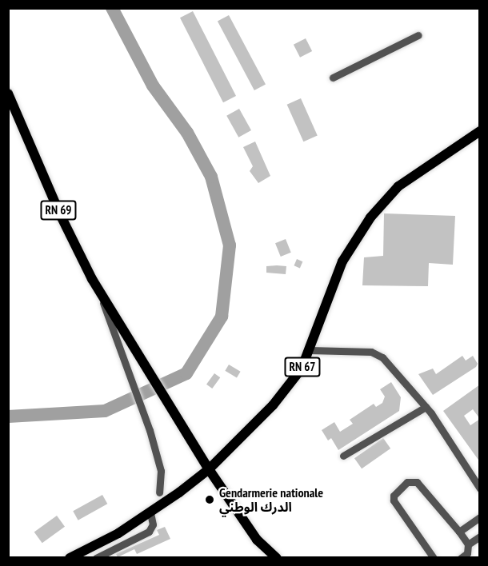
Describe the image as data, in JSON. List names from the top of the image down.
{
  "streets": {
    "main road": ["RN 69", "RN 67"]
  },
  "crossings": [
    ["RN 69", "RN 67"]
  ],
  "places": ["Gendarmerie nationale الدرك الوطني"]
}
